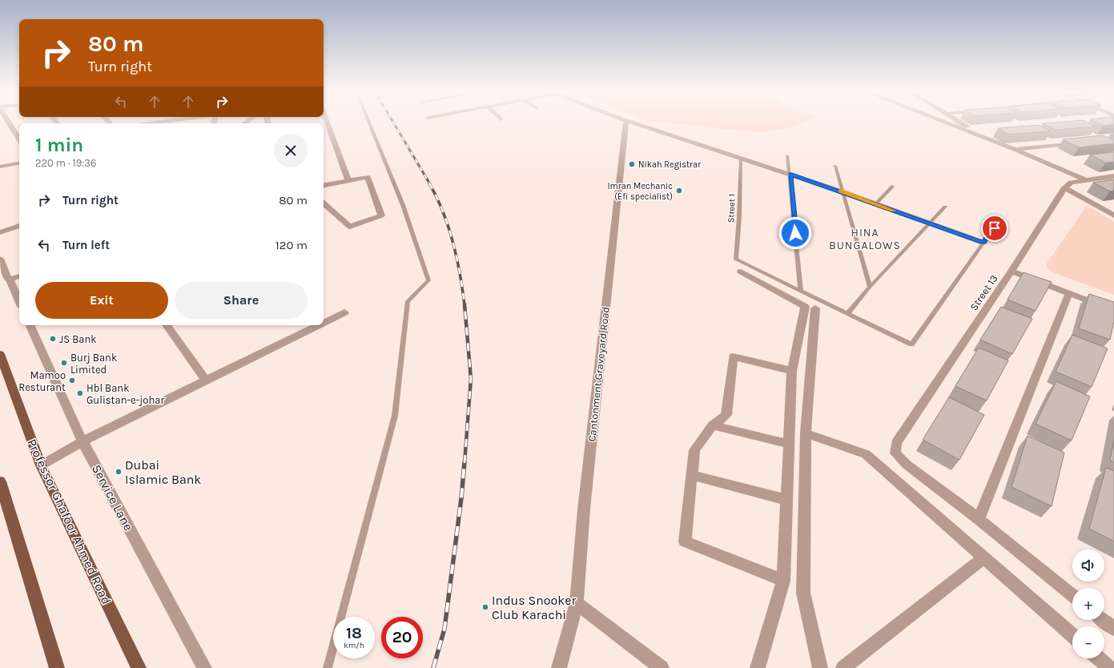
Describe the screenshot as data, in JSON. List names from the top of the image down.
{
  "streets": {
    "main road": ["Professor Ghafoor Ahmed Road"],
    "street": ["Street 13", "Cantonment Graveyard Road", "Service Lane"],
    "lane": ["Street 1"]
  },
  "districts": ["HINA BUNGALOWS"],
  "places": [
    "Nikah Registrar",
    "Imran Mechanic (Efi specialist)",
    "JS Bank",
    "Burj Bank Limited",
    "Mamoo Resturant",
    "Hbl Bank Gulistan-e-johar",
    "Dubai Islamic Bank",
    "Indus Snooker Club Karachi"
  ],
  "page": {
    "turn": ["80 m", "Turn right"],
    "heading": ["1 min", "220 m · 19:36"],
    "list": [
      {
        "name": "Turn right",
        "value": "80 m"
      },
      {
        "name": "Turn left",
        "value": "120 m"
      }
    ],
    "buttons": ["Exit", "Share"],
    "map_buttons": ["+", "−"],
    "speed": "18 km/h",
    "limit": "20"
  }
}
